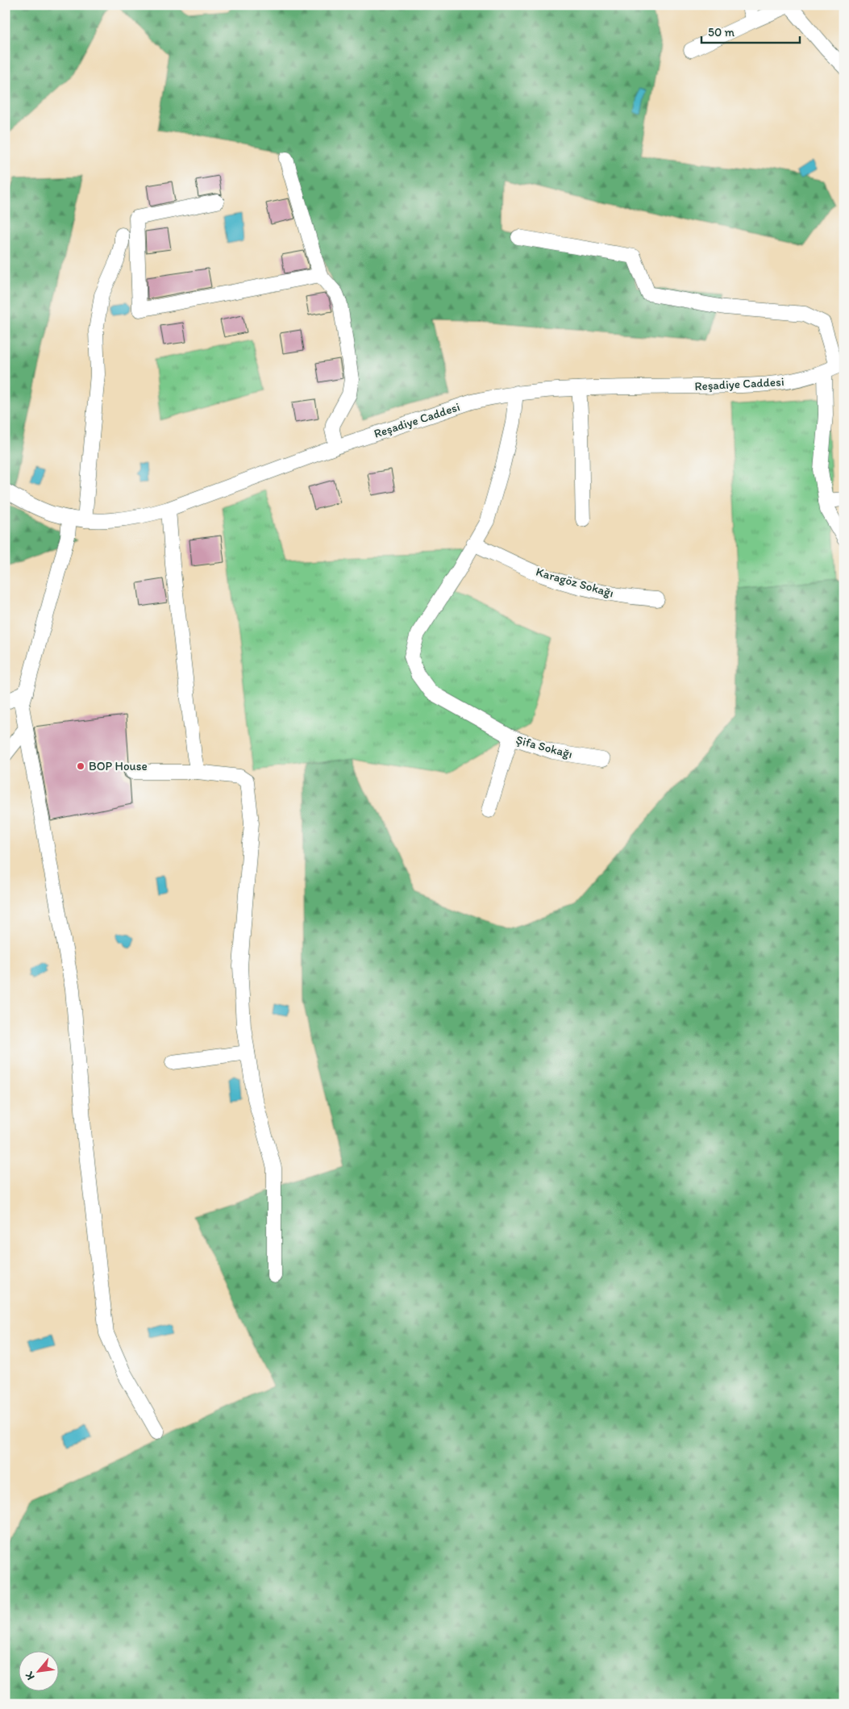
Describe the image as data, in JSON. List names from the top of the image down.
{
  "streets": {
    "street": ["Reşadiye Caddesi", "Karagöz Sokağı", "Şifa Sokağı"]
  },
  "crossings": [
    ["Reşadiye Caddesi", "Şifa Sokağı"],
    ["Karagöz Sokağı", "Şifa Sokağı"]
  ],
  "places": ["BOP House"],
  "scale_bar": "50 m",
  "north": "bottom left"
}
